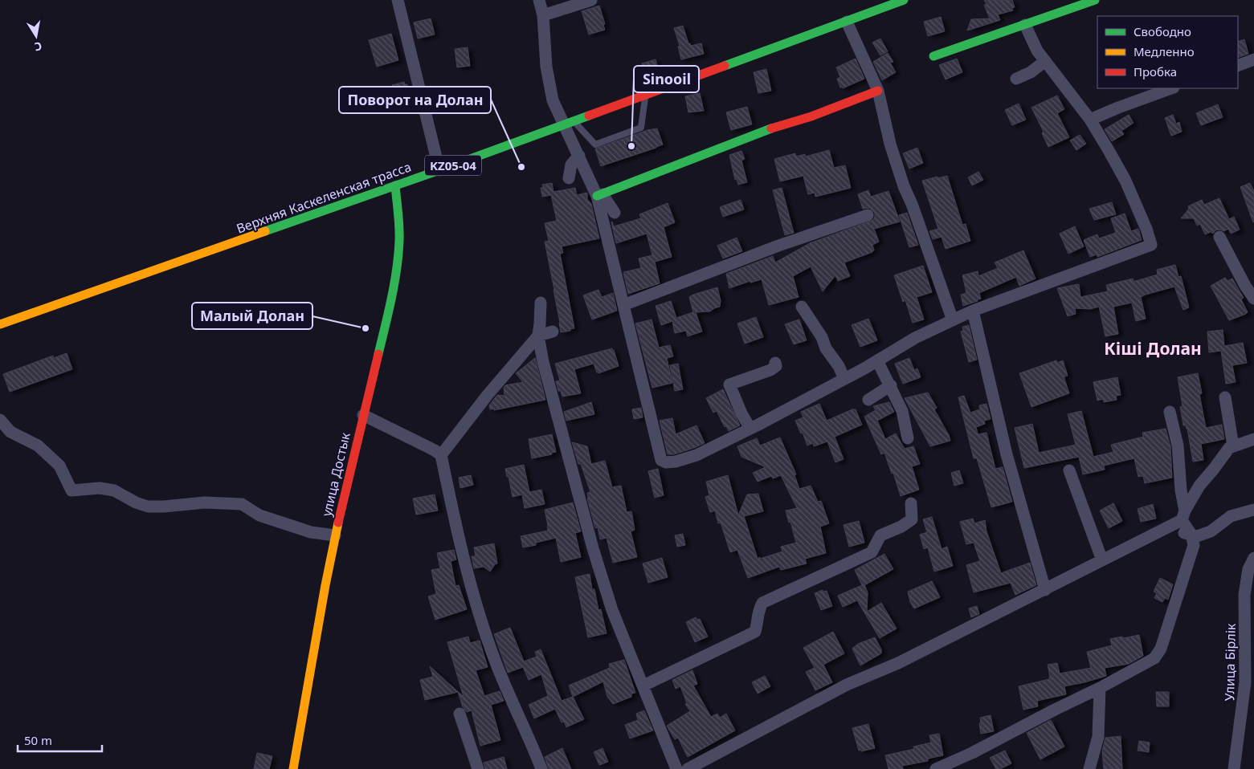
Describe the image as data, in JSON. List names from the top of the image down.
{
  "streets": {
    "main road": ["KZ05-04", "Верхняя Каскеленская трасса", "улица Достык"],
    "street": ["Улица Бірлік"]
  },
  "crossings": [
    ["Верхняя Каскеленская трасса", "улица Достык"]
  ],
  "districts": ["Кіші Долан"],
  "places": ["Sinooil", "Поворот на Долан", "Малый Долан"],
  "legend": ["Свободно", "Медленно", "Пробка"],
  "scale_bar": "50 m",
  "north": "bottom"
}
